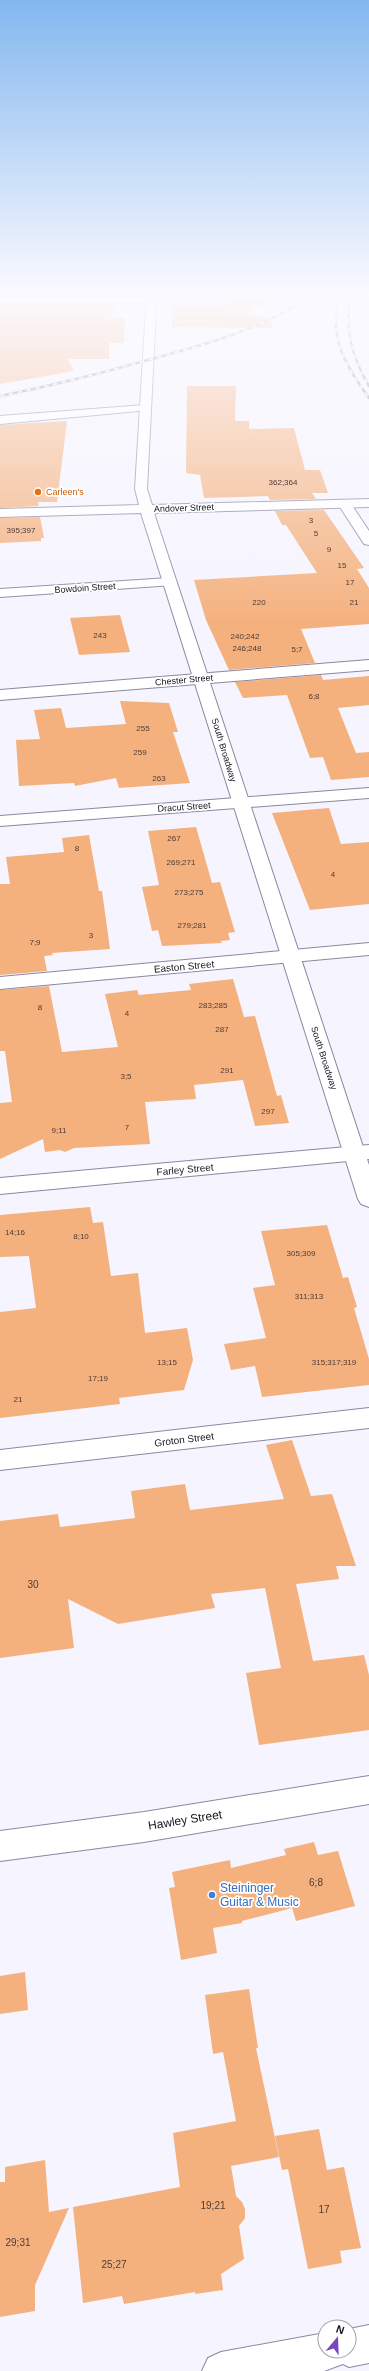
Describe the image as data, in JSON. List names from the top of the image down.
{
  "streets": {
    "street": [
      "Andover Street",
      "Bowdoin Street",
      "Chester Street",
      "South Broadway",
      "Dracut Street",
      "Easton Street",
      "Farley Street",
      "Groton Street",
      "Hawley Street"
    ]
  },
  "crossings": [
    ["Andover Street", "South Broadway"],
    ["Bowdoin Street", "South Broadway"],
    ["Chester Street", "South Broadway"],
    ["South Broadway", "Dracut Street"],
    ["South Broadway", "Easton Street"],
    ["South Broadway", "Farley Street"]
  ],
  "places": ["Carleen's", "Steininger Guitar & Music"],
  "house_numbers": [
    "362;364",
    "3",
    "395;397",
    "5",
    "9",
    "15",
    "17",
    "220",
    "21",
    "243",
    "240;242",
    "246;248",
    "5;7",
    "6;8",
    "255",
    "259",
    "263",
    "267",
    "8",
    "269;271",
    "4",
    "273;275",
    "279;281",
    "3",
    "7;9",
    "283;285",
    "8",
    "4",
    "287",
    "291",
    "3;5",
    "297",
    "7",
    "9;11",
    "14;16",
    "8;10",
    "305;309",
    "311;313",
    "13;15",
    "315;317;319",
    "17;19",
    "21",
    "30",
    "6;8",
    "19;21",
    "17",
    "29;31",
    "25;27"
  ],
  "north": "top"
}
